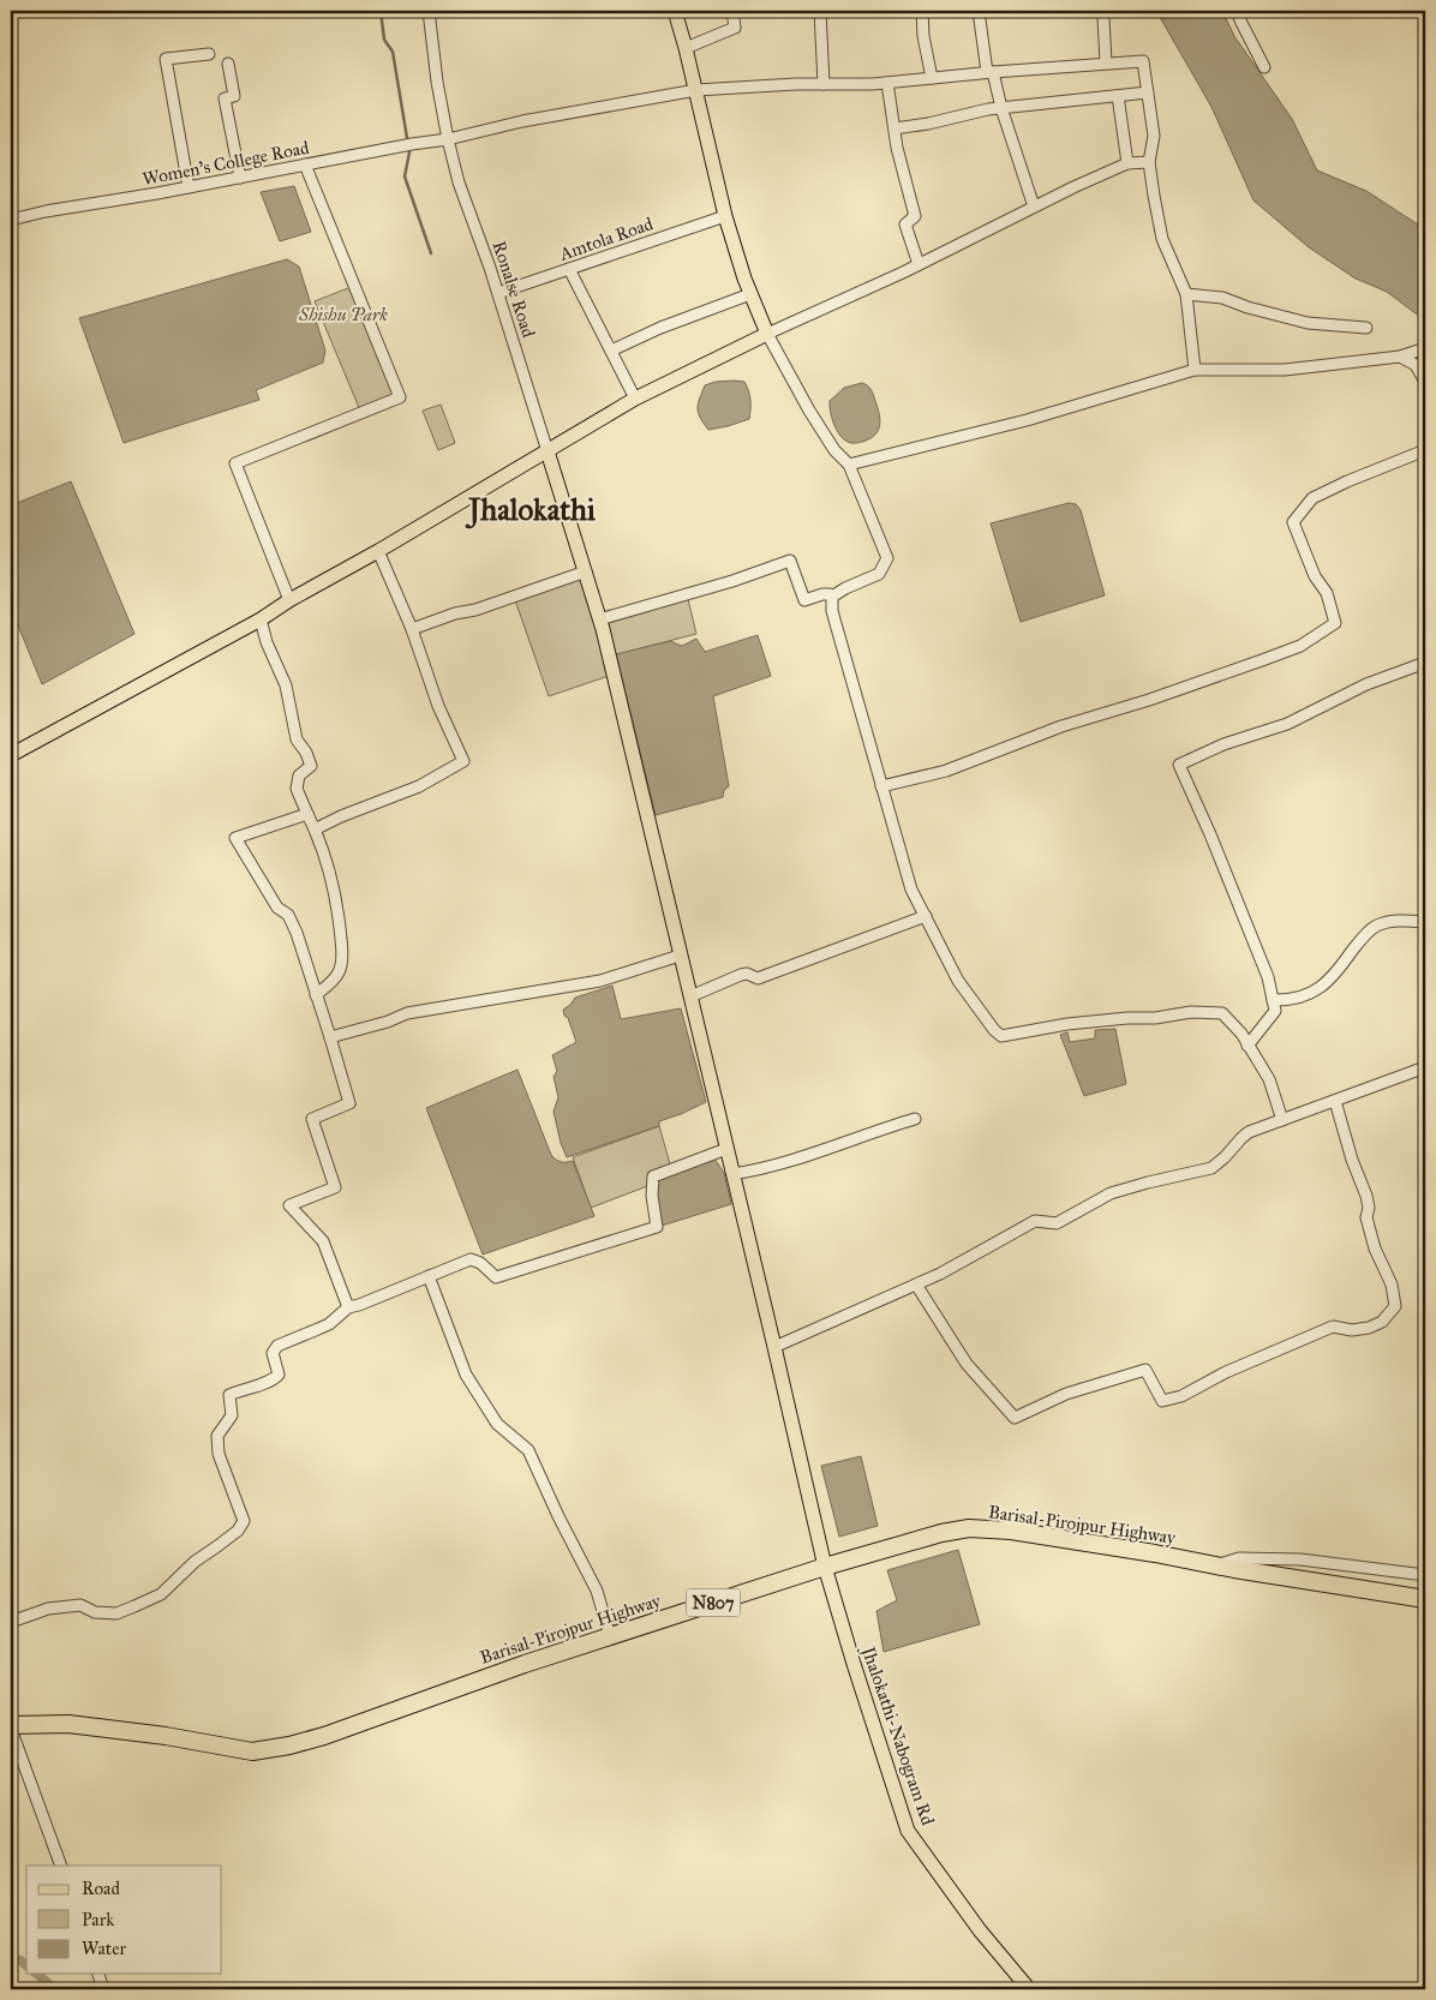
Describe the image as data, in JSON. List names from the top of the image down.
{
  "streets": {
    "highway": ["Barisal-Pirojpur Highway", "N807"],
    "main road": ["Jhalokathi-Nabogram Rd"],
    "street": ["Women's College Road", "Amtola Road", "Ronalse Road"]
  },
  "crossings": [
    ["Women's College Road", "Ronalse Road"],
    ["Amtola Road", "Ronalse Road"],
    ["Ronalse Road", "Jhalokathi-Nabogram Rd"],
    ["Barisal-Pirojpur Highway", "Jhalokathi-Nabogram Rd"]
  ],
  "districts": ["Jhalokathi"],
  "parks": ["Shishu Park"],
  "legend": ["Road", "Park", "Water"]
}
